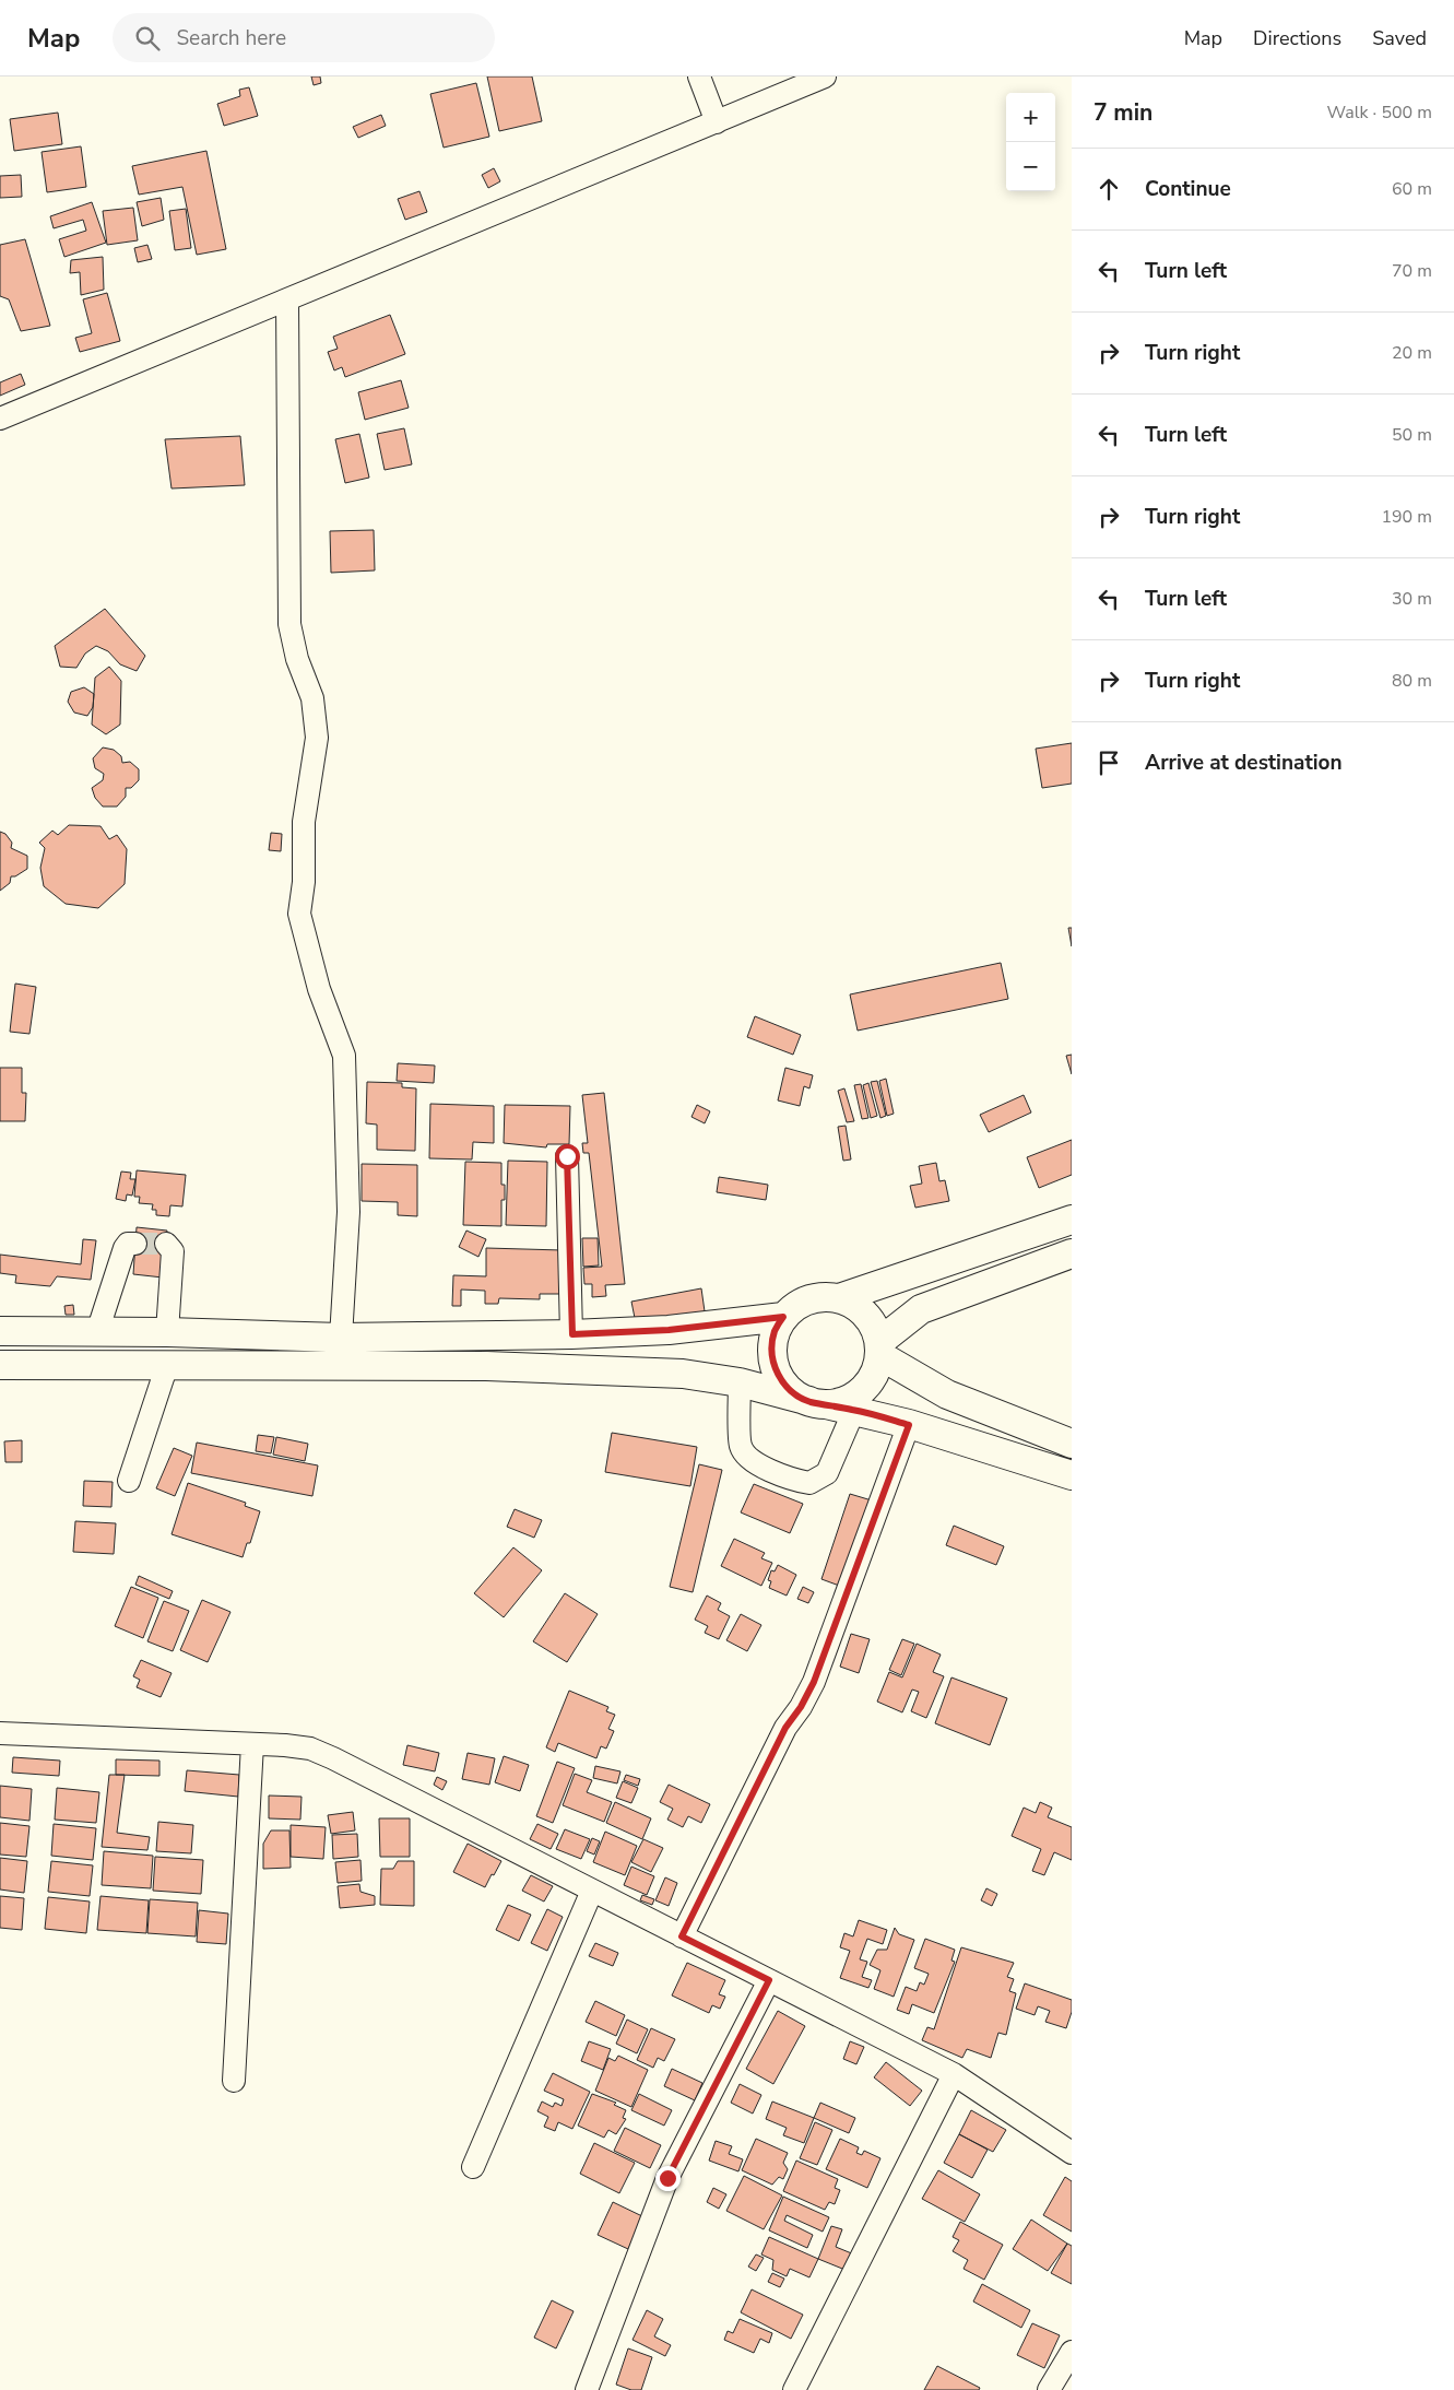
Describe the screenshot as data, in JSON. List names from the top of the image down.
{
  "page": {
    "header": "Map",
    "search": "Search here",
    "nav": ["Map", "Directions", "Saved"],
    "heading": ["7 min", "Walk · 500 m"],
    "map_buttons": ["+", "−"],
    "list": [
      ["Continue", "60 m"],
      ["Turn left", "70 m"],
      ["Turn right", "20 m"],
      ["Turn left", "50 m"],
      ["Turn right", "190 m"],
      ["Turn left", "30 m"],
      ["Turn right", "80 m"],
      "Arrive at destination"
    ]
  }
}
